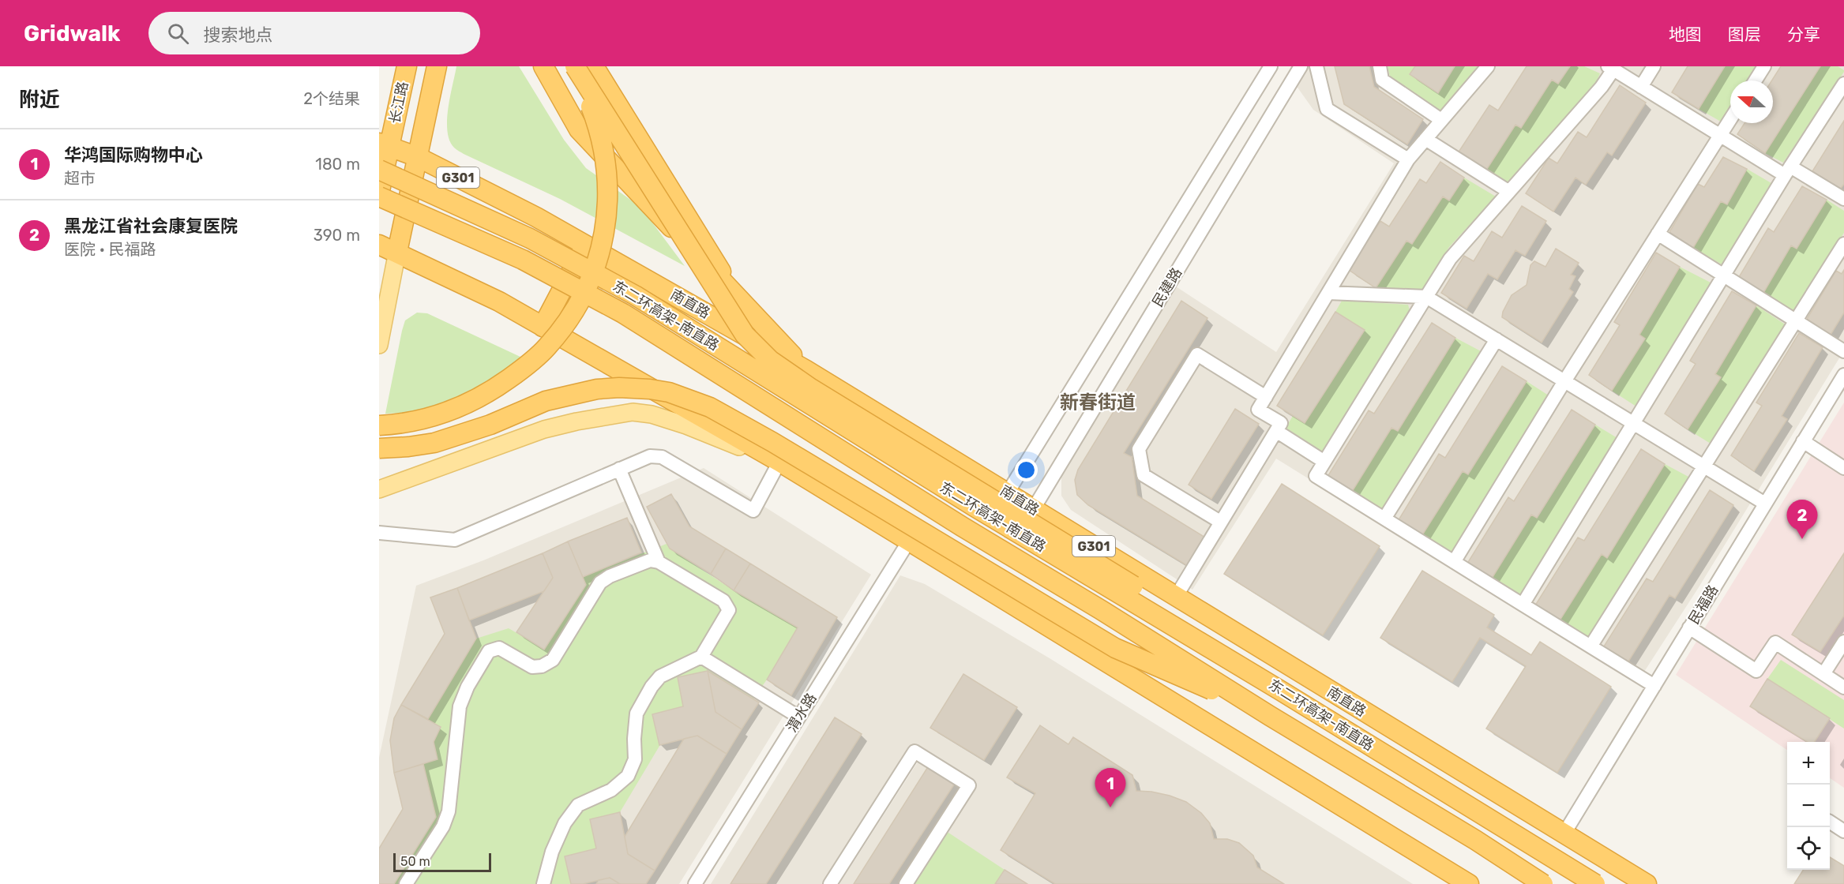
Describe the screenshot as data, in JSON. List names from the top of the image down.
{
  "streets": {
    "highway": [
      "长江路",
      "G301",
      "南直路",
      "东二环高架-南直路"
    ],
    "street": ["民建路", "民福路", "渭水路"]
  },
  "crossings": [
    ["长江路", "南直路"],
    ["长江路", "东二环高架-南直路"],
    ["民建路", "南直路"],
    ["南直路", "民福路"]
  ],
  "districts": ["新春街道"],
  "scale_bar": "50 m",
  "north": "left",
  "page": {
    "header": "Gridwalk",
    "search": "搜索地点",
    "nav": ["地图", "图层", "分享"],
    "heading": ["附近", "2个结果"],
    "list": [
      {
        "mark": "1",
        "name": "华鸿国际购物中心",
        "note": "超市",
        "value": "180 m"
      },
      {
        "mark": "2",
        "name": "黑龙江省社会康复医院",
        "note": "医院 · 民福路",
        "value": "390 m"
      }
    ],
    "pins": ["2", "1"],
    "map_buttons": ["+", "−"],
    "scale": "50 m"
  }
}
